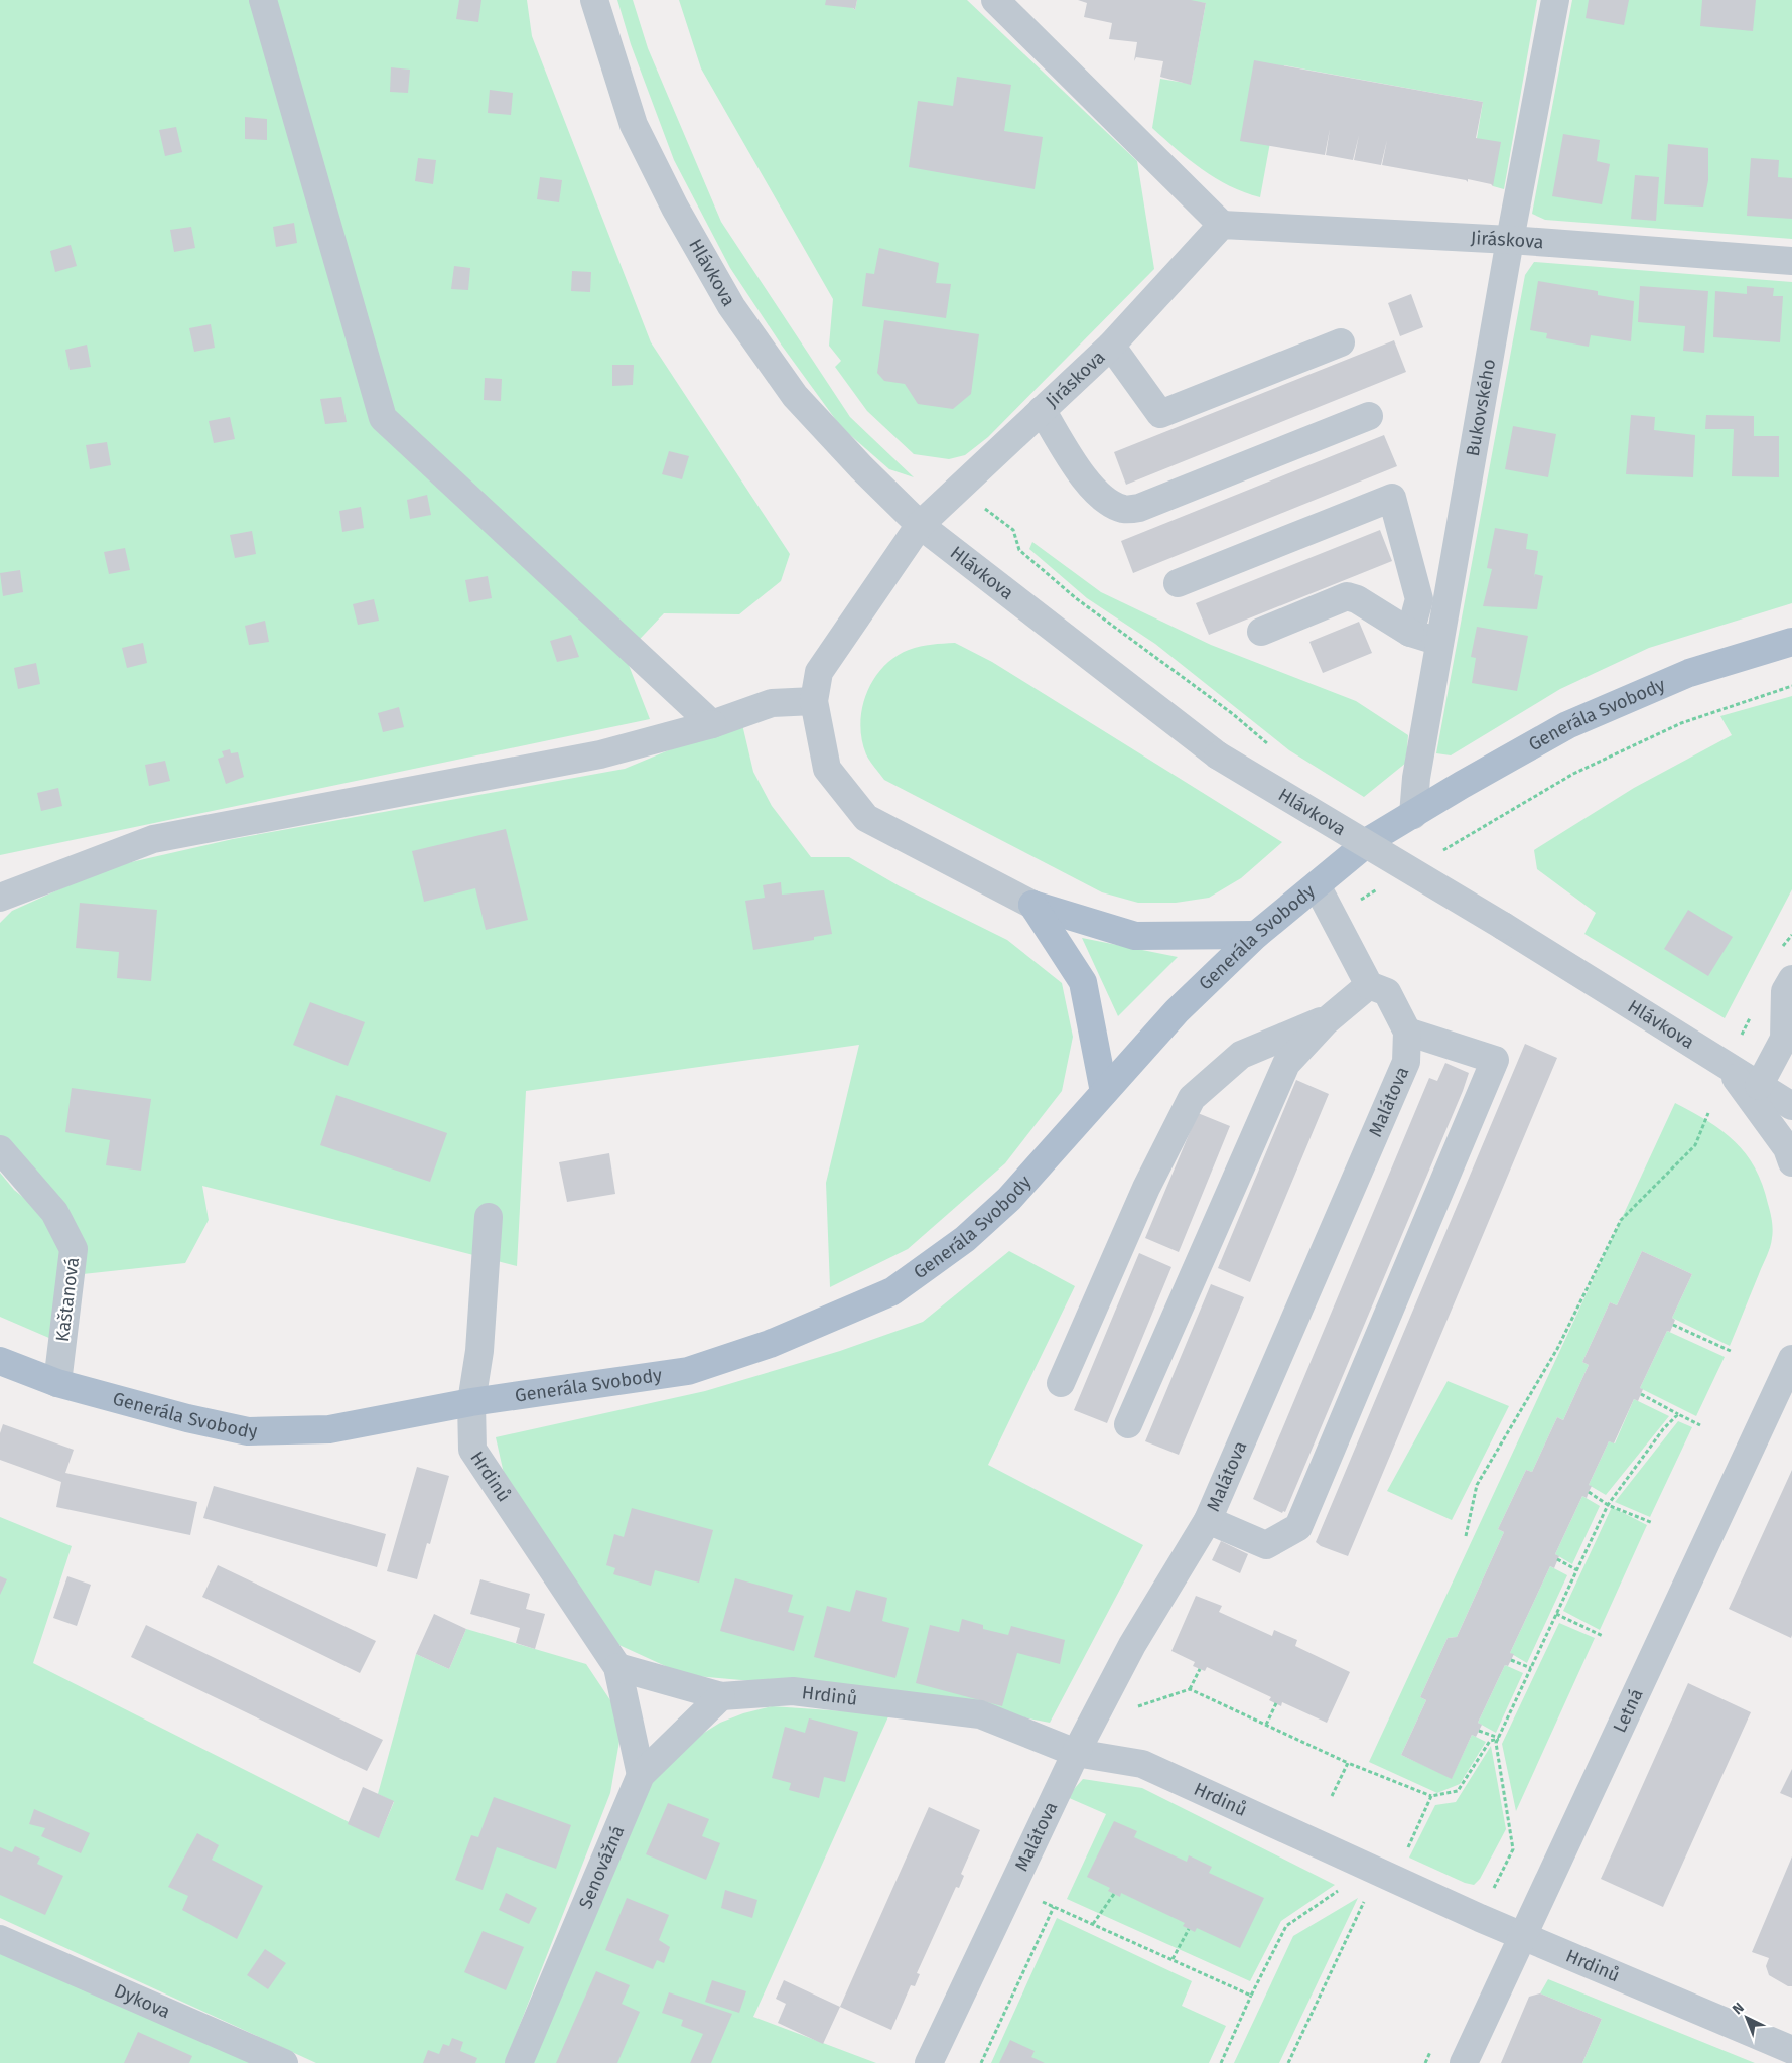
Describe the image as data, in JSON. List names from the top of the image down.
{
  "streets": {
    "main road": ["Generála Svobody"],
    "street": [
      "Jiráskova",
      "Hlávkova",
      "Bukovského",
      "Malátova",
      "Kaštanová",
      "Hrdinů",
      "Letná",
      "Senovážná",
      "Dykova"
    ]
  },
  "crossings": [
    ["Jiráskova", "Hlávkova"],
    ["Jiráskova", "Bukovského"],
    ["Bukovského", "Generála Svobody"],
    ["Generála Svobody", "Kaštanová"],
    ["Generála Svobody", "Hrdinů"],
    ["Malátova", "Hrdinů"],
    ["Hrdinů", "Letná"],
    ["Hrdinů", "Senovážná"]
  ],
  "north": "top left"
}
